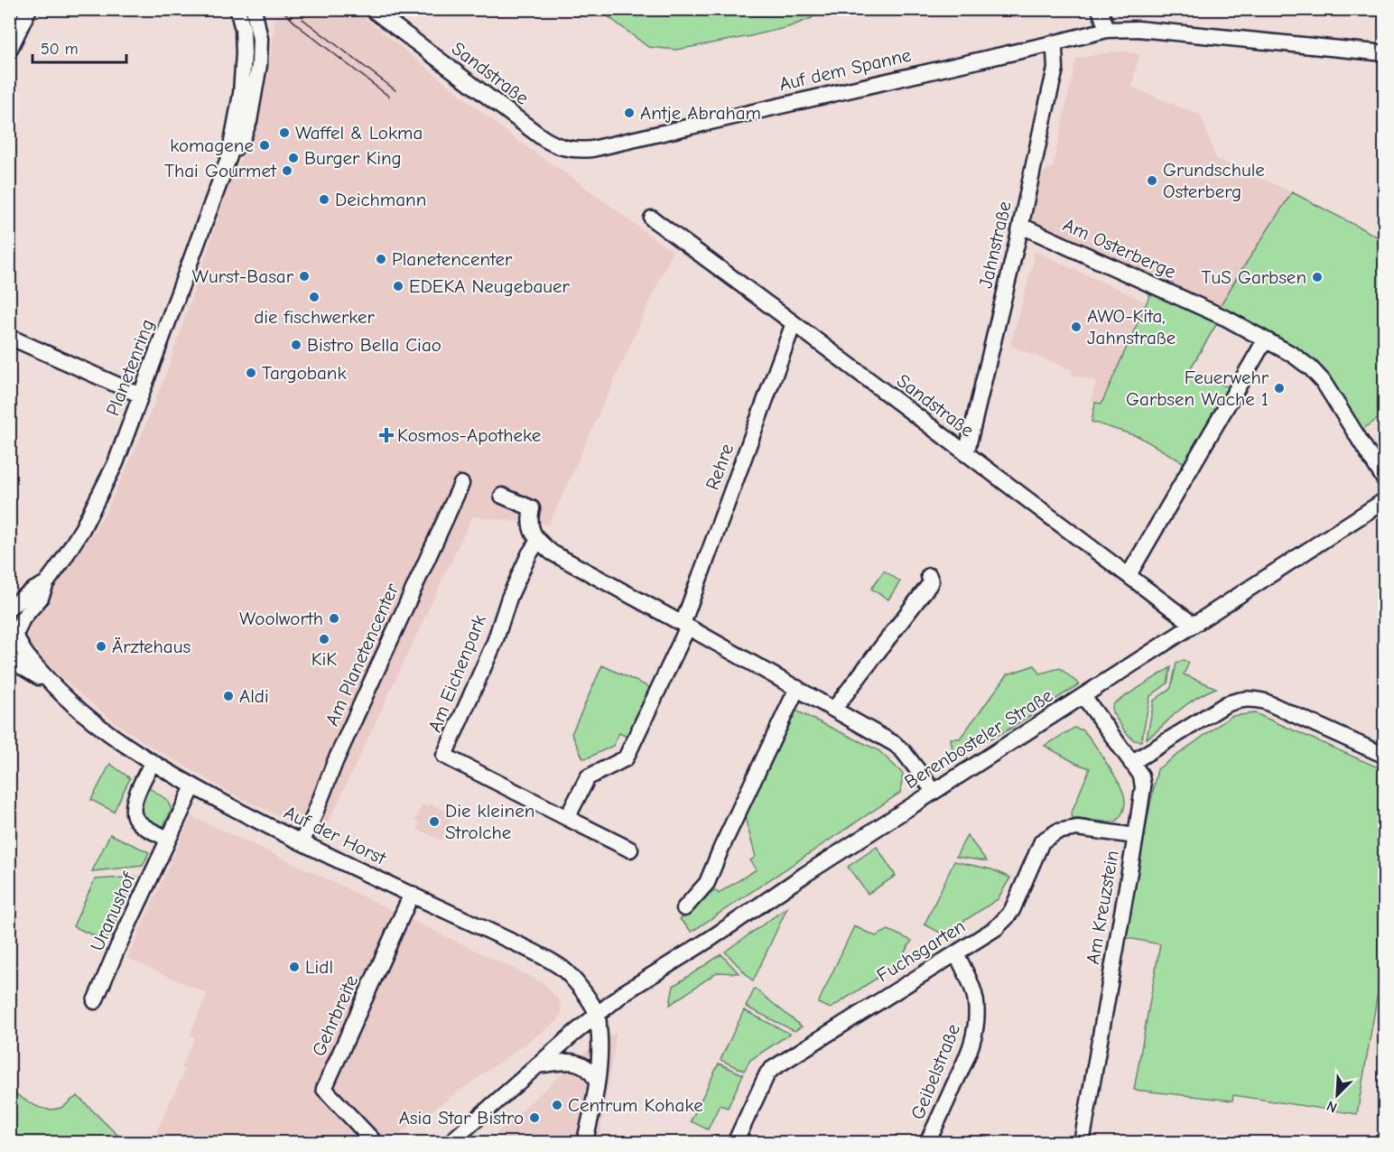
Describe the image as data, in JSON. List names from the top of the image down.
{
  "streets": {
    "street": [
      "Auf dem Spanne",
      "Sandstraße",
      "Jahnstraße",
      "Am Osterberge",
      "Planetenring",
      "Rehre",
      "Am Planetencenter",
      "Am Eichenpark",
      "Berenbosteler Straße",
      "Auf der Horst",
      "Am Kreuzstein",
      "Uranushof",
      "Fuchsgarten",
      "Gehrbreite",
      "Geibelstraße"
    ]
  },
  "crossings": [
    ["Auf dem Spanne", "Sandstraße"],
    ["Auf dem Spanne", "Jahnstraße"],
    ["Sandstraße", "Jahnstraße"],
    ["Sandstraße", "Rehre"],
    ["Sandstraße", "Berenbosteler Straße"],
    ["Jahnstraße", "Am Osterberge"],
    ["Planetenring", "Auf der Horst"],
    ["Am Planetencenter", "Auf der Horst"],
    ["Berenbosteler Straße", "Auf der Horst"],
    ["Berenbosteler Straße", "Am Kreuzstein"],
    ["Auf der Horst", "Uranushof"],
    ["Auf der Horst", "Gehrbreite"],
    ["Am Kreuzstein", "Fuchsgarten"],
    ["Fuchsgarten", "Geibelstraße"]
  ],
  "places": {
    "other": [
      "Antje Abraham",
      "Waffel & Lokma",
      "komagene",
      "Burger King",
      "Thai Gourmet",
      "Grundschule Osterberg",
      "Deichmann",
      "Planetencenter",
      "Wurst-Basar",
      "TuS Garbsen",
      "EDEKA Neugebauer",
      "die fischwerker",
      "AWO-Kita, Jahnstraße",
      "Bistro Bella Ciao",
      "Targobank",
      "Feuerwehr Garbsen Wache 1",
      "Woolworth",
      "KiK",
      "Ärztehaus",
      "Aldi",
      "Die kleinen Strolche",
      "Lidl",
      "Centrum Kohake",
      "Asia Star Bistro"
    ],
    "health": ["Kosmos-Apotheke"]
  },
  "scale_bar": "50 m",
  "north": "bottom left"
}
